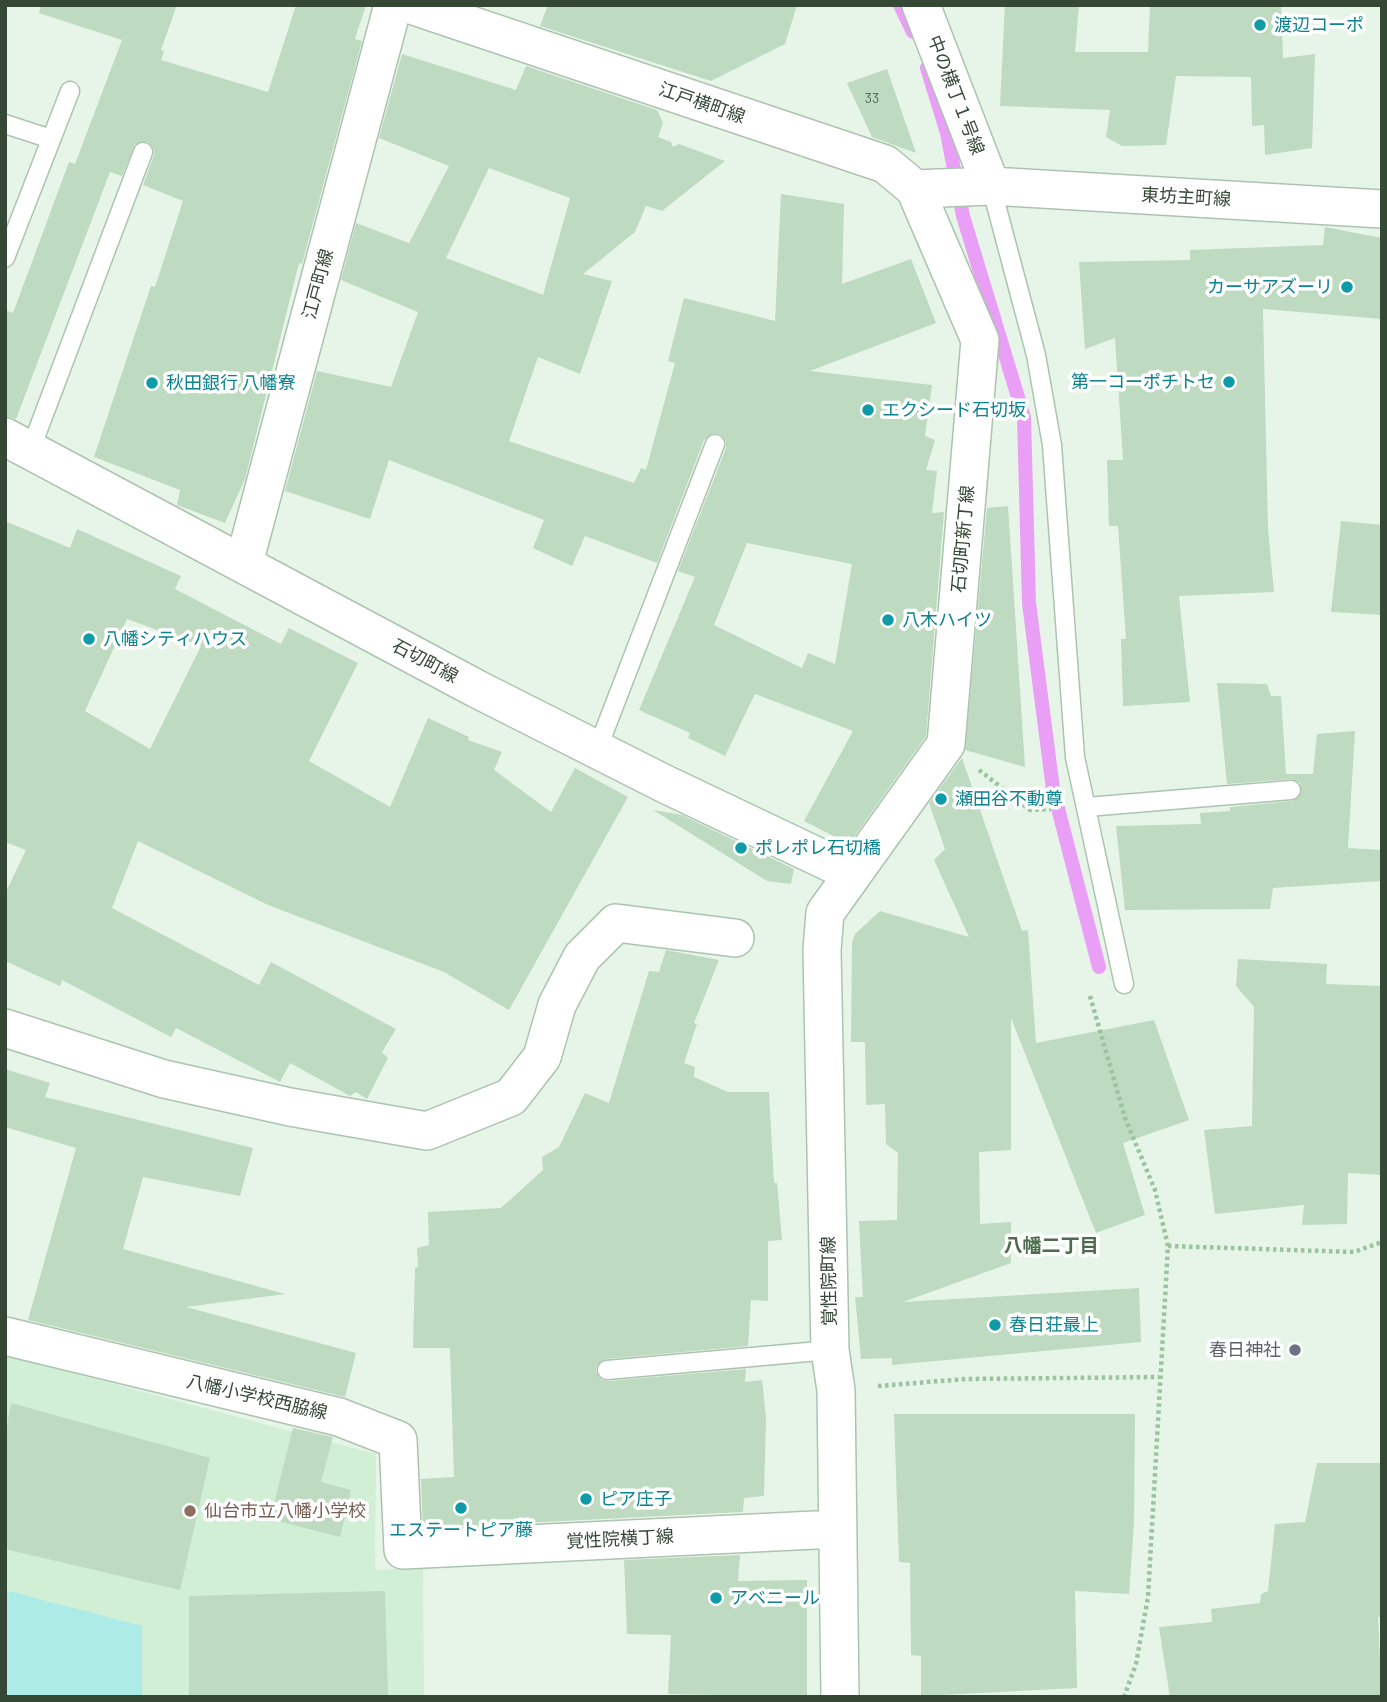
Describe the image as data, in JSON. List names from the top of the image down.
{
  "streets": {
    "street": [
      "中の横丁１号線",
      "江戸横町線",
      "東坊主町線",
      "江戸町線",
      "石切町新丁線",
      "石切町線",
      "覚性院町線",
      "八幡小学校西脇線",
      "覚性院横丁線"
    ]
  },
  "crossings": [
    ["中の横丁１号線", "東坊主町線"],
    ["江戸横町線", "石切町新丁線"],
    ["江戸町線", "石切町線"],
    ["石切町線", "覚性院町線"],
    ["覚性院町線", "覚性院横丁線"],
    ["八幡小学校西脇線", "覚性院横丁線"]
  ],
  "districts": ["八幡二丁目"],
  "places": [
    "渡辺コーポ",
    "カーサアズーリ",
    "第一コーポチトセ",
    "秋田銀行 八幡寮",
    "エクシード石切坂",
    "八木ハイツ",
    "八幡シティハウス",
    "瀬田谷不動尊",
    "ポレポレ石切橋",
    "春日荘最上",
    "春日神社",
    "ピア庄子",
    "エステートピア藤",
    "仙台市立八幡小学校",
    "アベニール"
  ],
  "house_numbers": ["33"]
}
